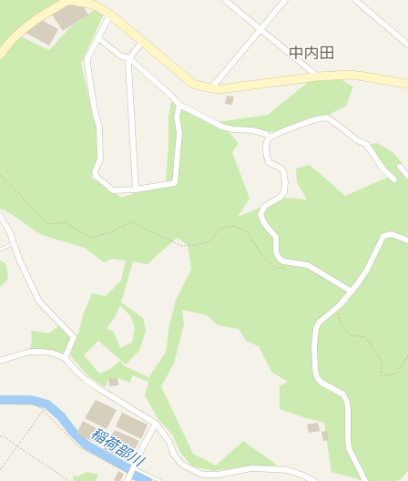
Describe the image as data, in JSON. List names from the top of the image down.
{
  "districts": ["中内田"],
  "water": ["稲荷部川"]
}
